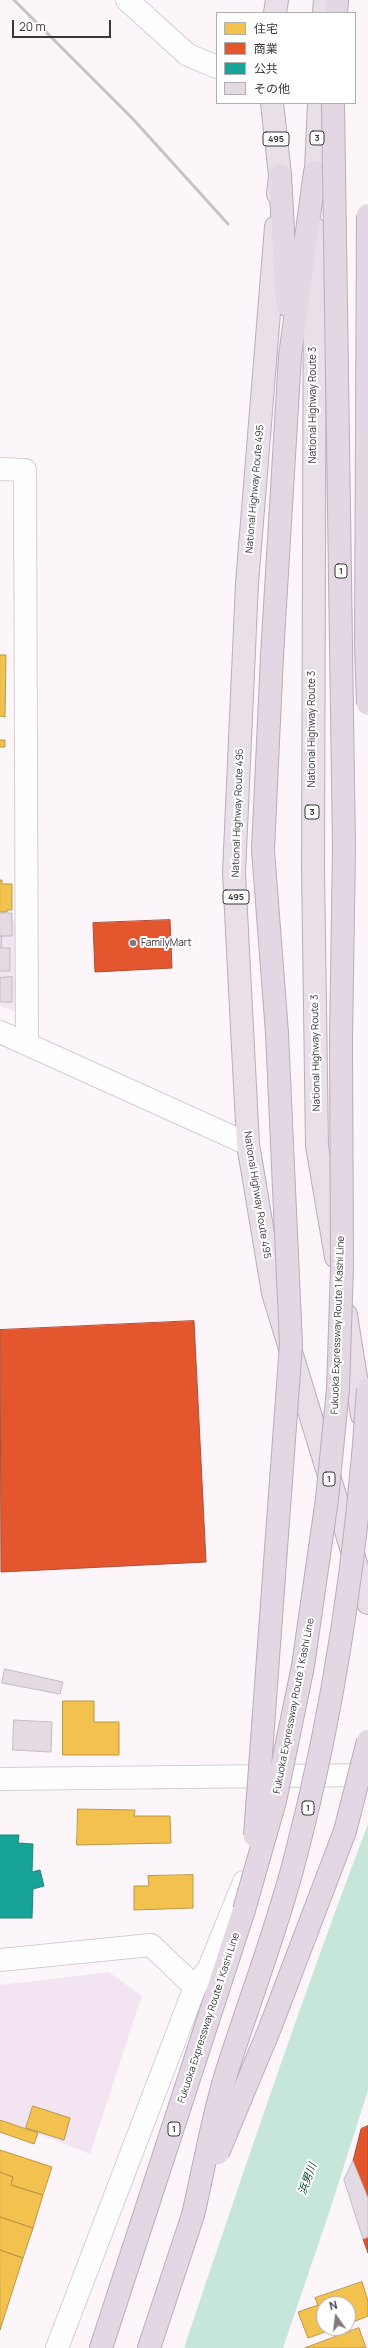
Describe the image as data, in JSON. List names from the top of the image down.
{
  "streets": {
    "highway": [
      "3",
      "495",
      "National Highway Route 3",
      "National Highway Route 495",
      "1",
      "Fukuoka Expressway Route 1 Kashi Line"
    ]
  },
  "water": ["浜男川"],
  "places": ["FamilyMart"],
  "legend": [
    "住宅",
    "商業",
    "公共",
    "その他"
  ],
  "scale_bar": "20 m",
  "north": "top"
}
